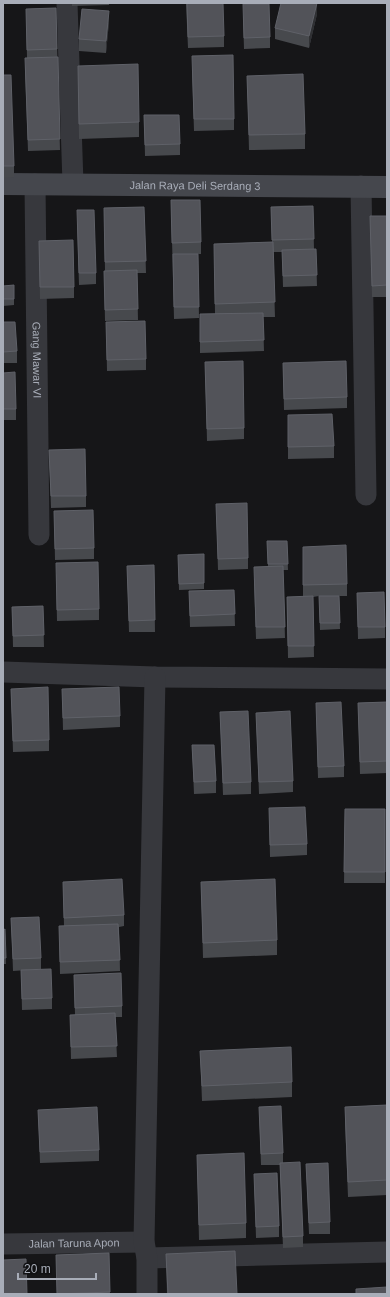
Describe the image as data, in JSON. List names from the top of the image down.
{
  "streets": {
    "street": ["Jalan Raya Deli Serdang 3", "Gang Mawar VI", "Jalan Taruna Apon"]
  },
  "crossings": [
    ["Jalan Raya Deli Serdang 3", "Gang Mawar VI"]
  ],
  "scale_bar": "20 m"
}
